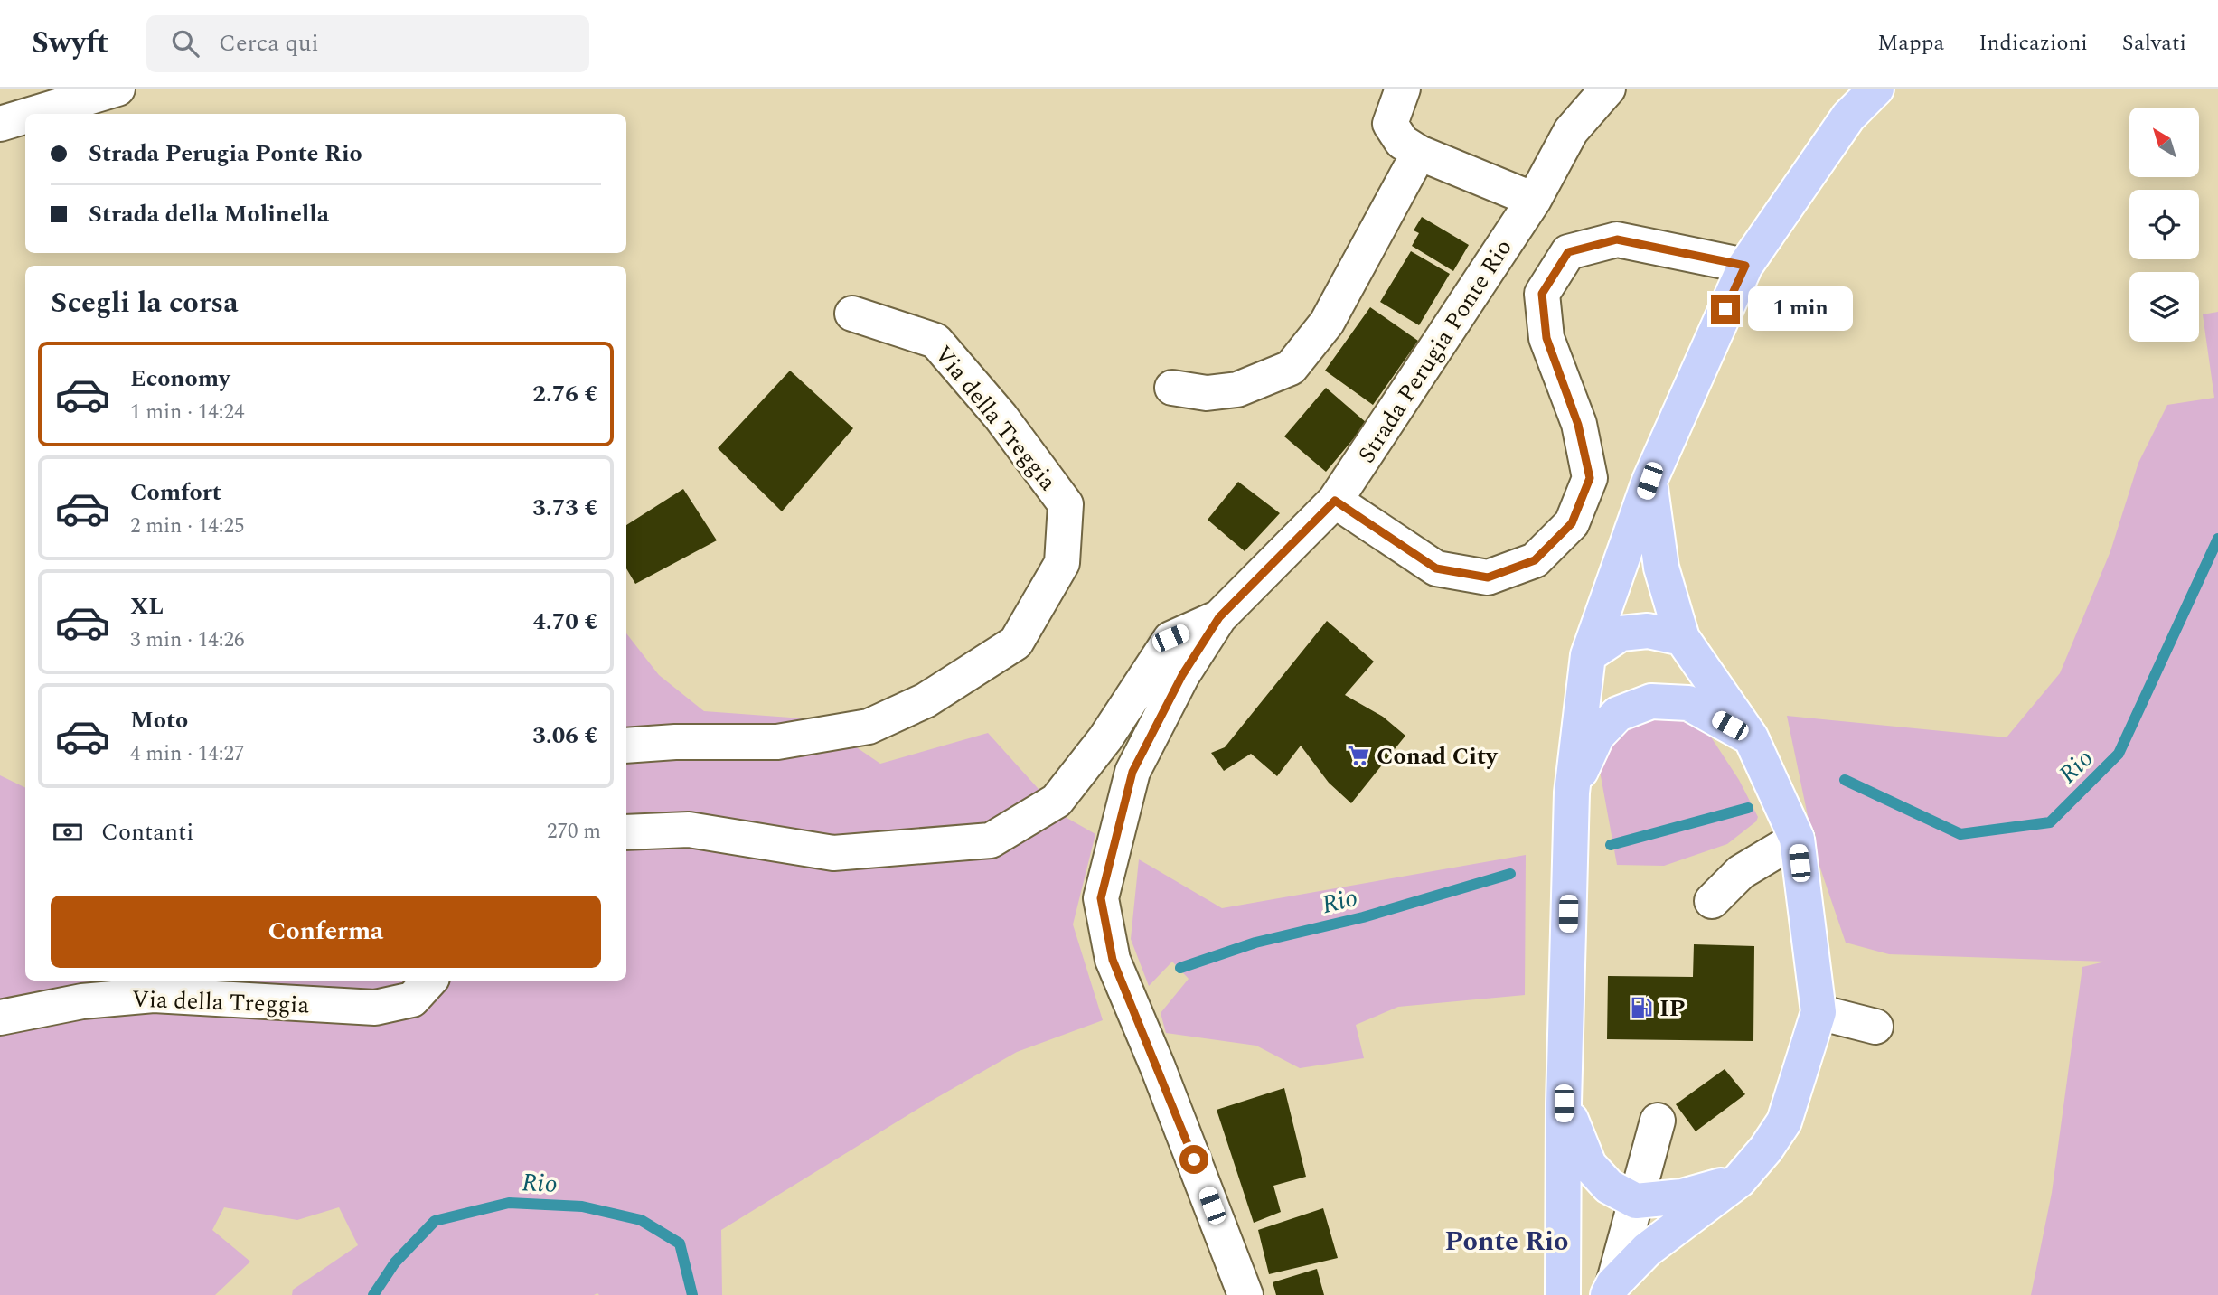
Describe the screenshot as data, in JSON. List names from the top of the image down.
{
  "streets": {
    "street": ["Strada Perugia Ponte Rio", "Via della Treggia"]
  },
  "districts": ["Ponte Rio"],
  "water": ["Rio"],
  "places": {
    "supermarket": ["Conad City"],
    "fuel station": ["IP"]
  },
  "north": "top left",
  "page": {
    "header": "Swyft",
    "search": "Cerca qui",
    "nav": ["Mappa", "Indicazioni", "Salvati"],
    "banner": ["Strada Perugia Ponte Rio", "Strada della Molinella"],
    "heading": "Scegli la corsa",
    "bubble": "1 min",
    "list": [
      {
        "name": "Economy",
        "note": "1 min · 14:24",
        "value": "2.76 €"
      },
      {
        "name": "Comfort",
        "note": "2 min · 14:25",
        "value": "3.73 €"
      },
      {
        "name": "XL",
        "note": "3 min · 14:26",
        "value": "4.70 €"
      },
      {
        "name": "Moto",
        "note": "4 min · 14:27",
        "value": "3.06 €"
      }
    ],
    "pay": ["Contanti", "270 m"],
    "buttons": "Conferma"
  }
}
